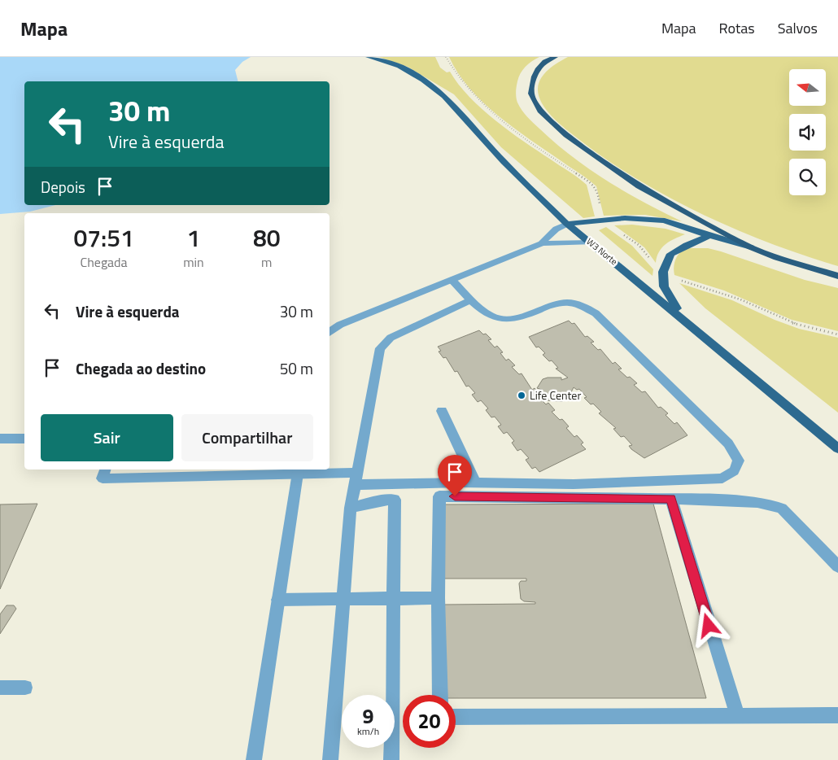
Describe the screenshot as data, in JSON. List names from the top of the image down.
{
  "streets": {
    "main road": ["W3 Norte"]
  },
  "places": ["Life Center"],
  "north": "left",
  "page": {
    "header": "Mapa",
    "nav": ["Mapa", "Rotas", "Salvos"],
    "turn": ["30 m", "Vire à esquerda"],
    "then": "Depois",
    "eta": [
      "07:51",
      "Chegada",
      "1",
      "min",
      "80",
      "m"
    ],
    "list": [
      {
        "name": "Vire à esquerda",
        "value": "30 m"
      },
      {
        "name": "Chegada ao destino",
        "value": "50 m"
      }
    ],
    "buttons": ["Sair", "Compartilhar"],
    "speed": "9 km/h",
    "limit": "20"
  }
}
